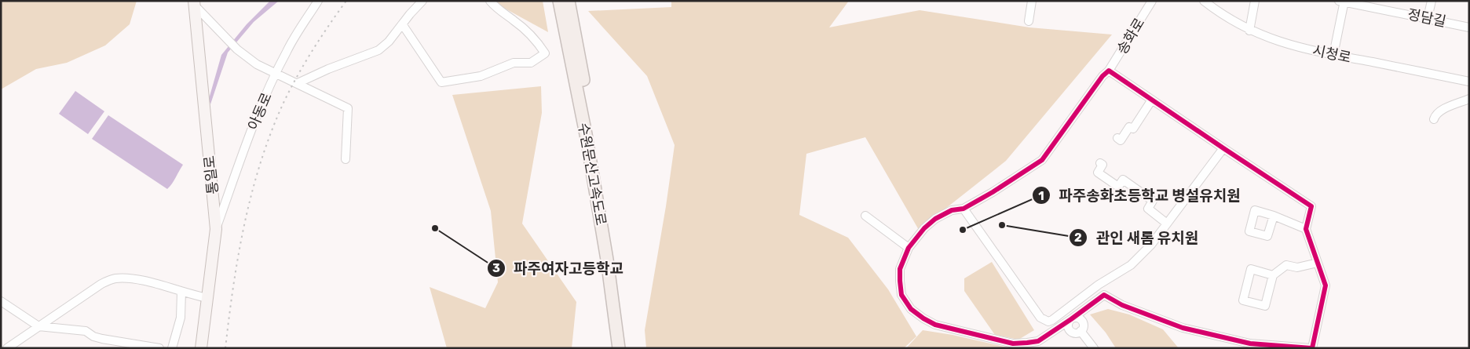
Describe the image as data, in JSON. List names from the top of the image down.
{
  "streets": {
    "highway": ["수원문산고속도로"],
    "main road": ["통일로"],
    "street": [
      "정담길",
      "송화로",
      "시청로",
      "아동로"
    ]
  },
  "crossings": [
    ["아동로", "통일로"]
  ],
  "places": ["관인 새롬 유치원", "파주여자고등학교", "파주송화초등학교 병설유치원"]
}
